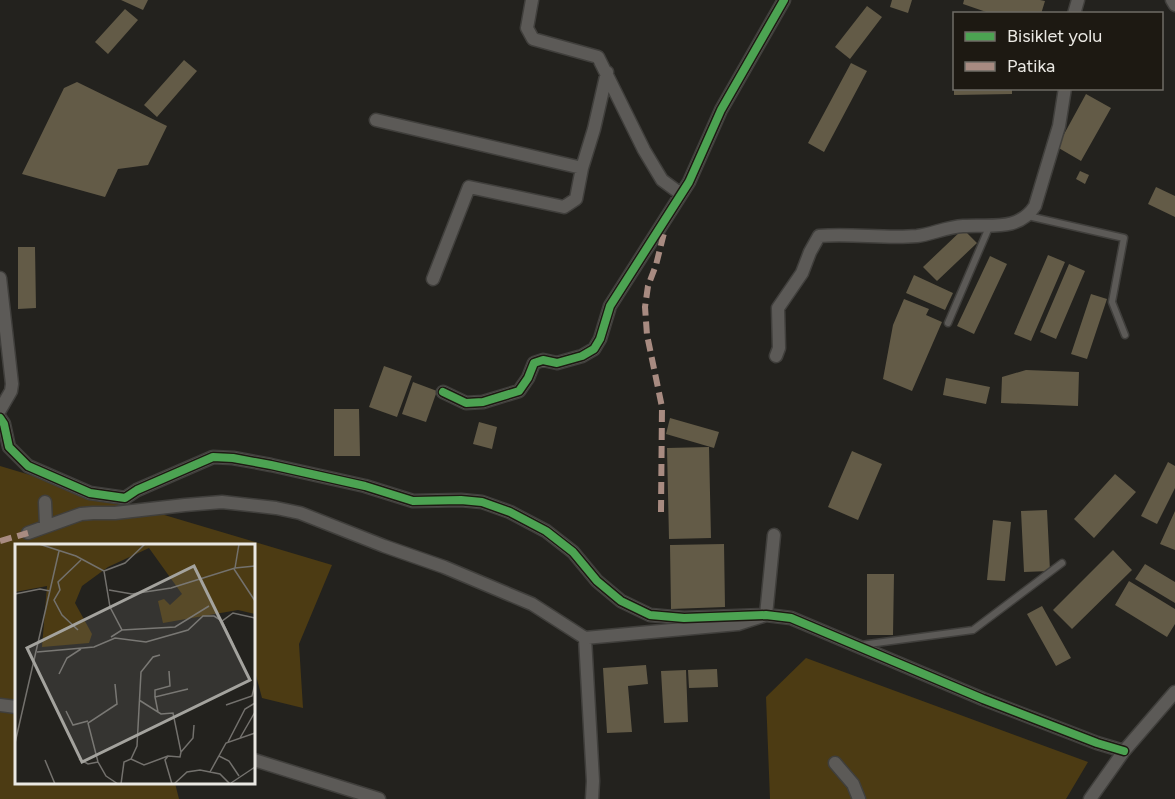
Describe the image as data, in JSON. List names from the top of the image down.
{
  "legend": ["Bisiklet yolu", "Patika"]
}
